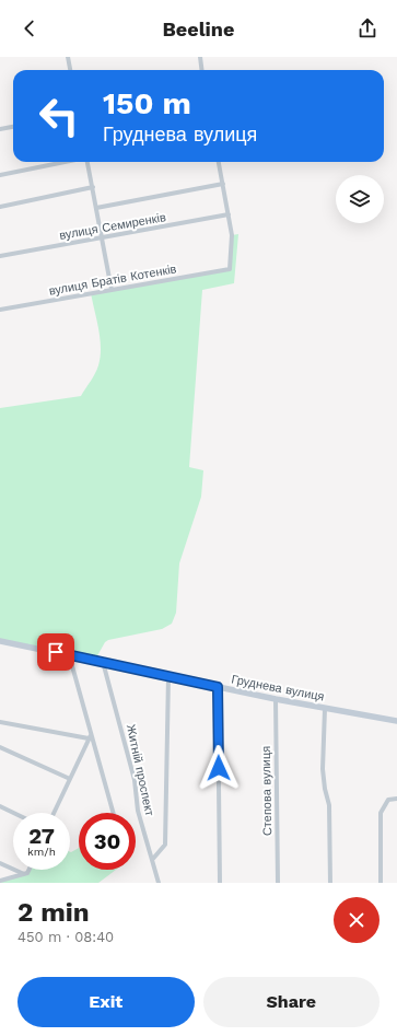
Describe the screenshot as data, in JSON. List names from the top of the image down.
{
  "streets": {
    "street": [
      "вулиця Семиренків",
      "вулиця Братів Котенків",
      "Груднева вулиця",
      "Житній проспект",
      "Степова вулиця"
    ]
  },
  "crossings": [
    ["вулиця Семиренків", "вулиця Братів Котенків"],
    ["Груднева вулиця", "Житній проспект"],
    ["Груднева вулиця", "Степова вулиця"]
  ],
  "page": {
    "header": "Beeline",
    "turn": ["150 m", "Груднева вулиця"],
    "speed": "27 km/h",
    "limit": "30",
    "heading": ["2 min", "450 m · 08:40"],
    "buttons": ["Exit", "Share"]
  }
}
